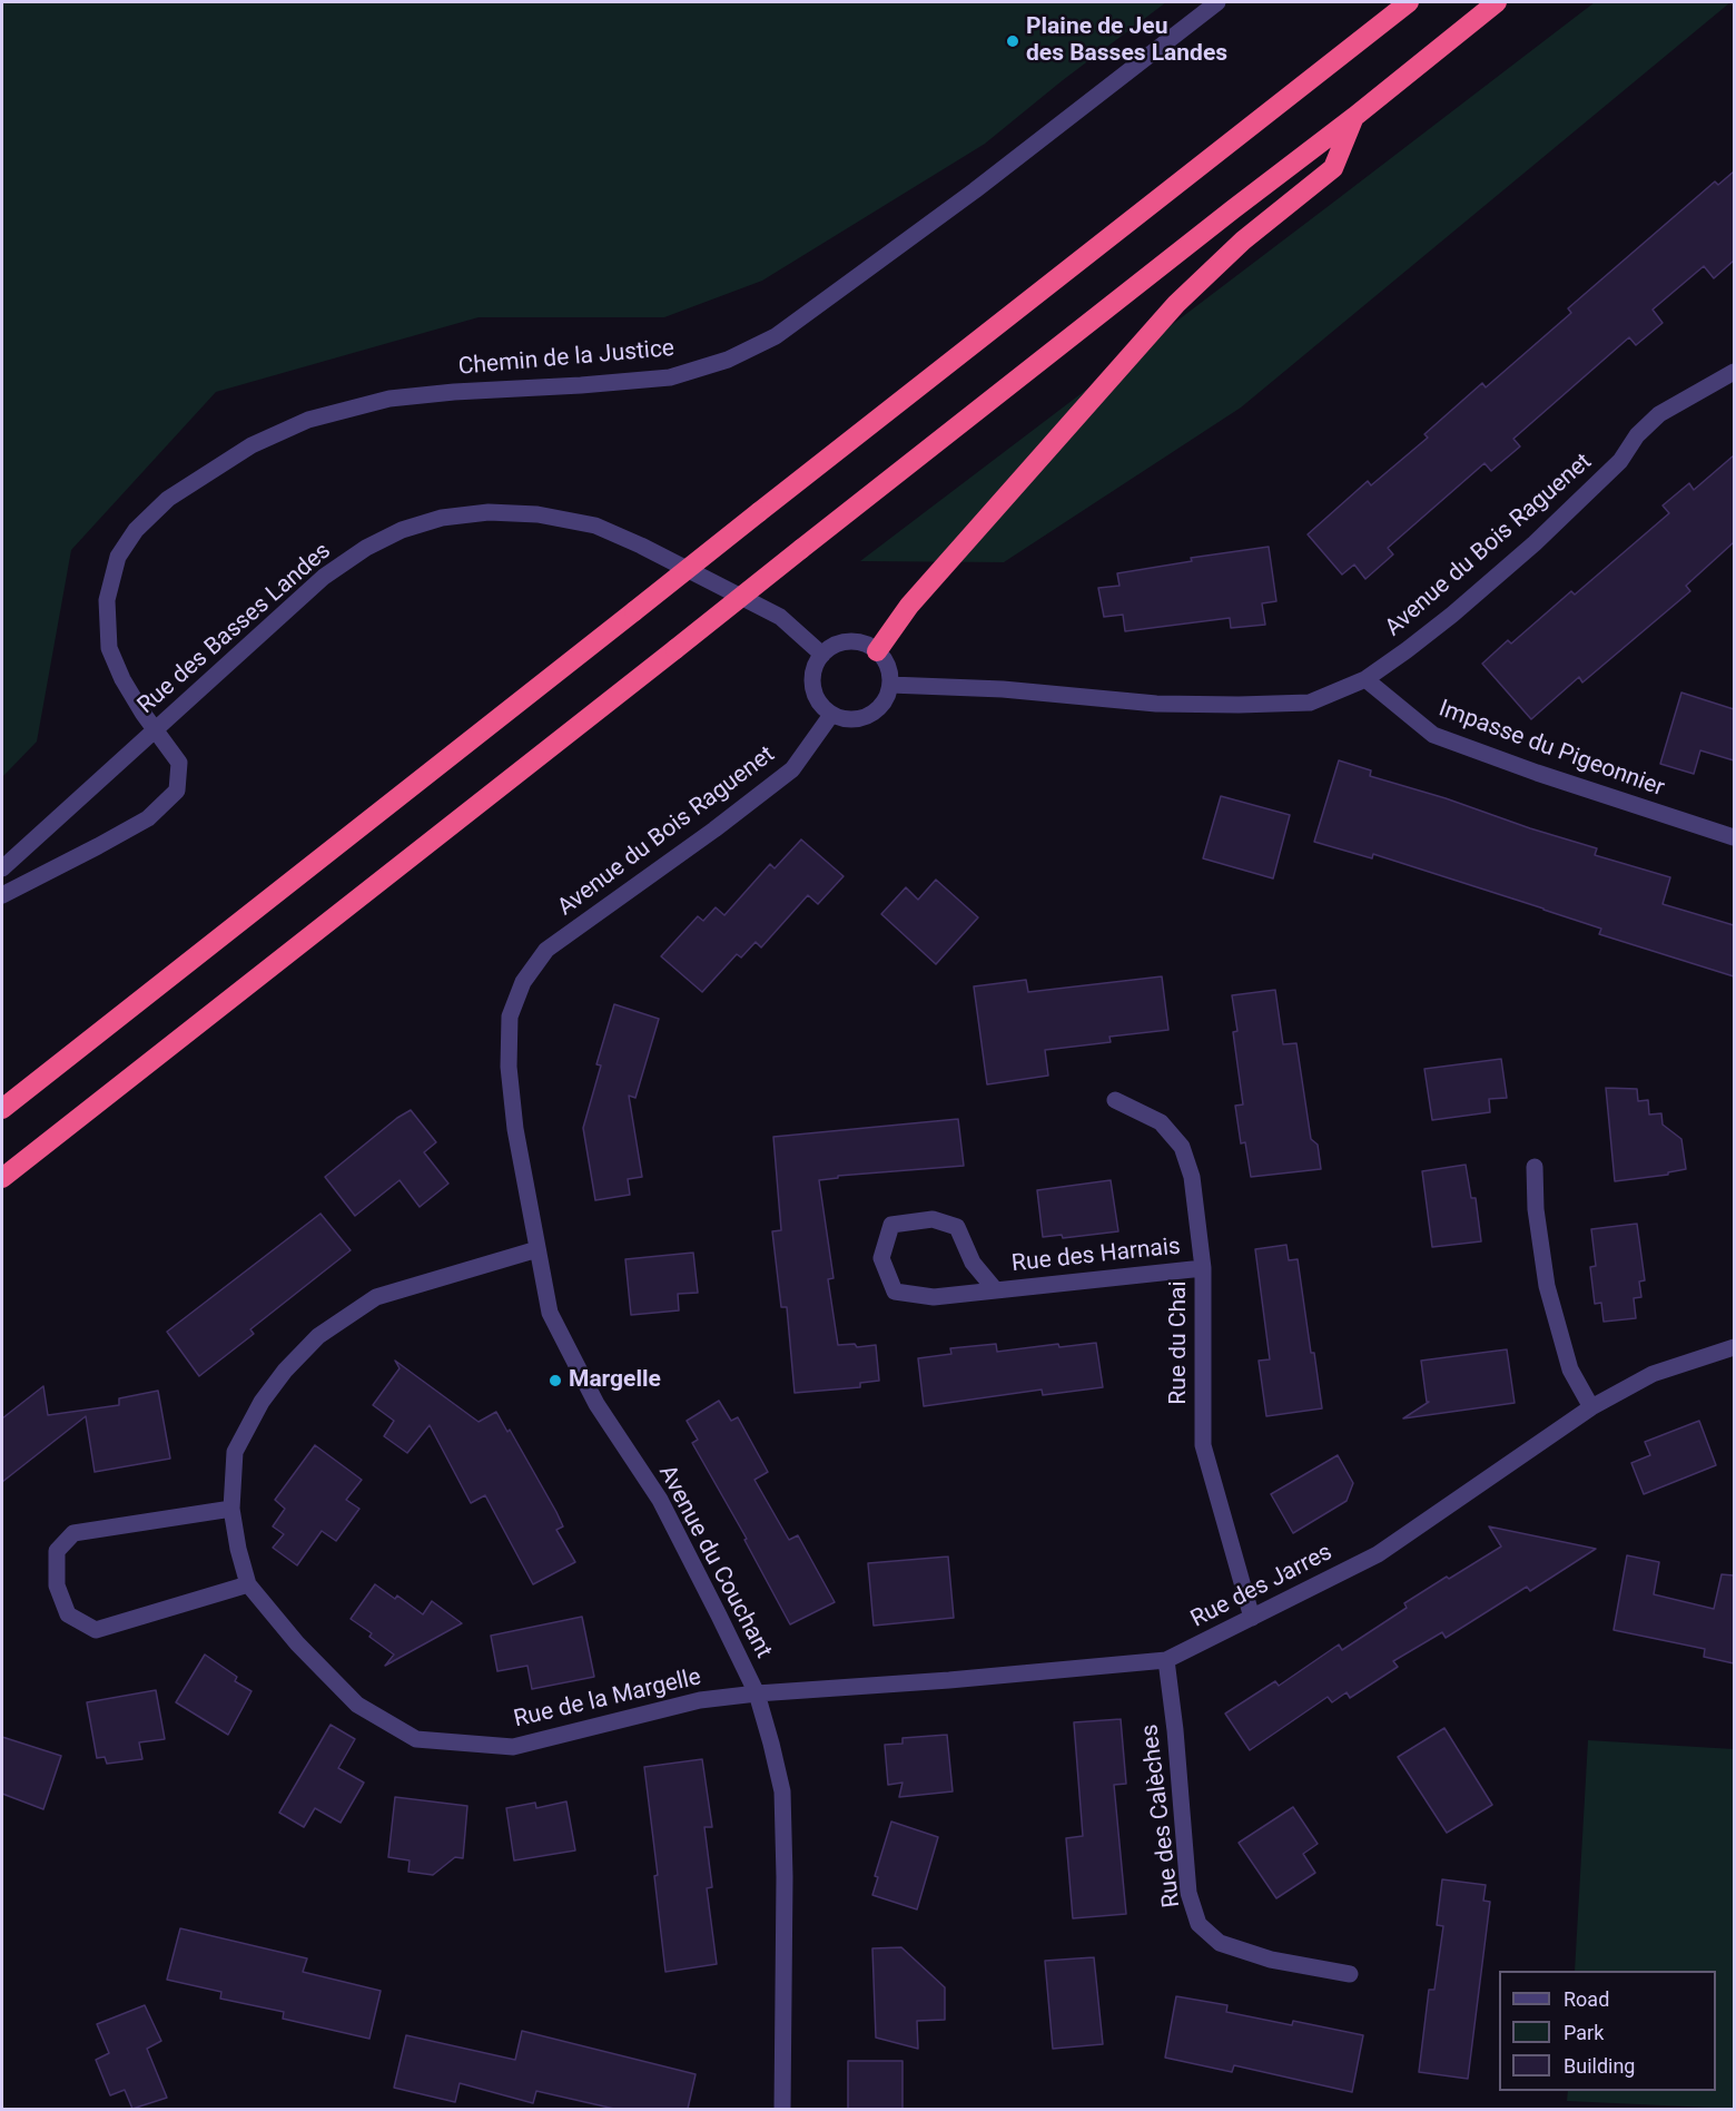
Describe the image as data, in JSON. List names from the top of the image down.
{
  "streets": {
    "street": [
      "Chemin de la Justice",
      "Avenue du Bois Raguenet",
      "Rue des Basses Landes",
      "Impasse du Pigeonnier",
      "Rue des Harnais",
      "Rue du Chai",
      "Avenue du Couchant",
      "Rue des Jarres",
      "Rue de la Margelle",
      "Rue des Calèches"
    ]
  },
  "crossings": [
    ["Chemin de la Justice", "Rue des Basses Landes"],
    ["Avenue du Bois Raguenet", "Rue des Basses Landes"],
    ["Avenue du Bois Raguenet", "Impasse du Pigeonnier"],
    ["Avenue du Bois Raguenet", "Avenue du Couchant"],
    ["Rue des Harnais", "Rue du Chai"],
    ["Rue du Chai", "Rue des Jarres"],
    ["Avenue du Couchant", "Rue des Jarres"],
    ["Avenue du Couchant", "Rue de la Margelle"],
    ["Rue des Jarres", "Rue de la Margelle"],
    ["Rue des Jarres", "Rue des Calèches"]
  ],
  "places": ["Plaine de Jeu des Basses Landes", "Margelle"],
  "legend": ["Road", "Park", "Building"]
}
